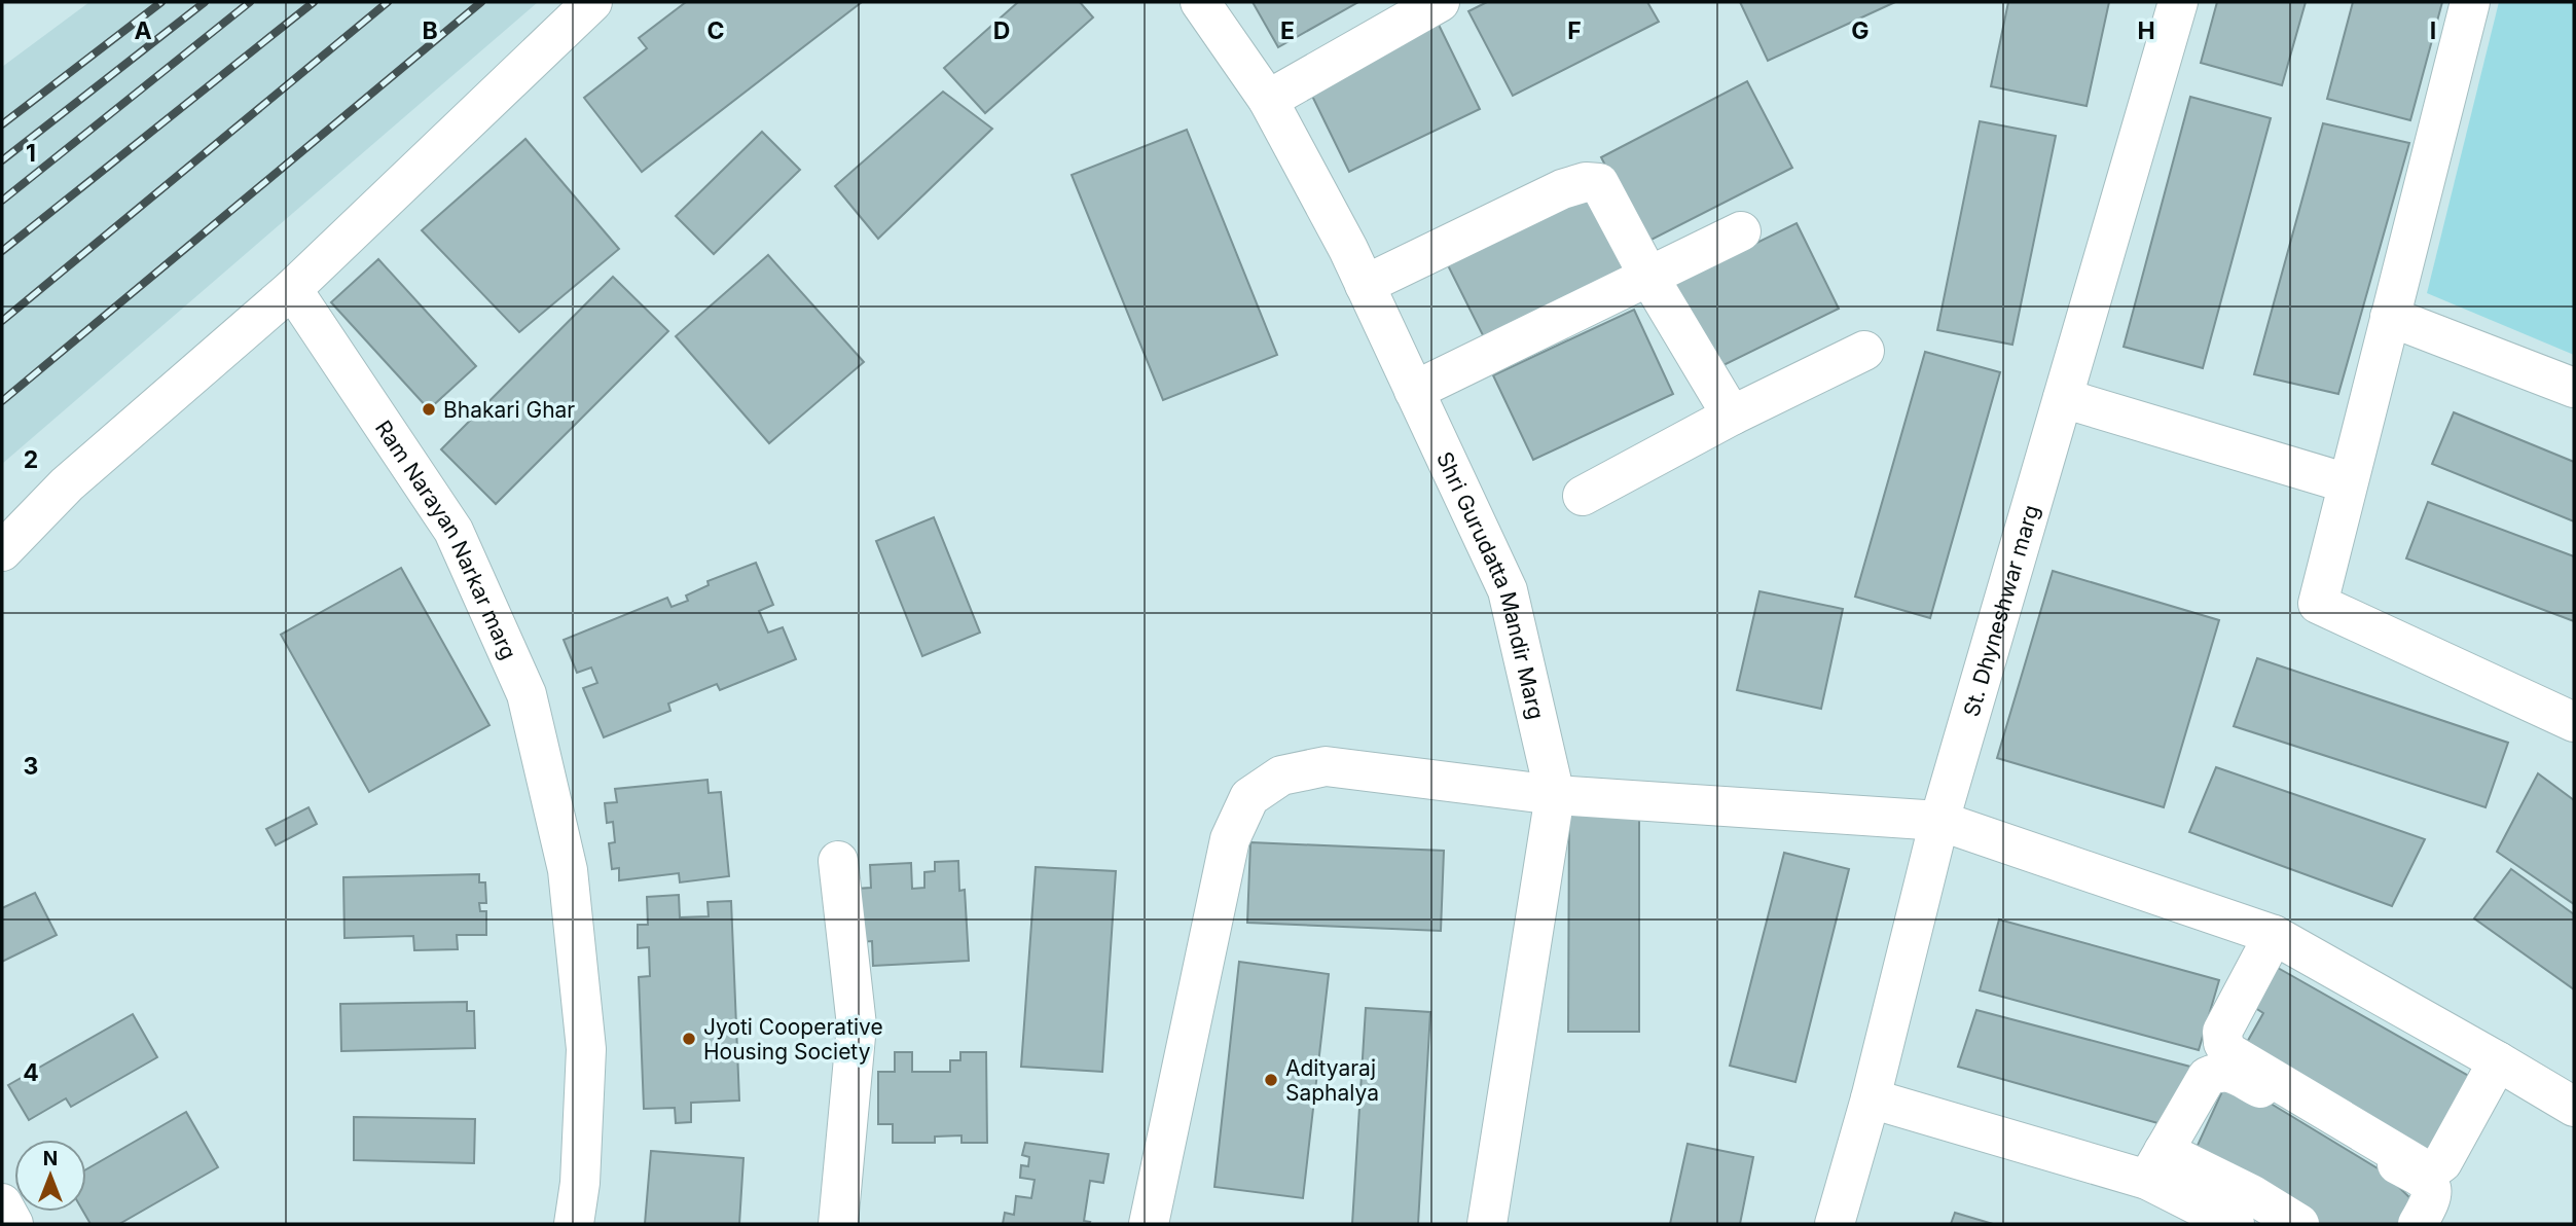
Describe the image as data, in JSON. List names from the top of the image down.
{
  "streets": {
    "street": ["Ram Narayan Narkar marg", "Shri Gurudatta Mandir Marg", "St. Dhyneshwar marg"]
  },
  "places": ["Bhakari Ghar", "Jyoti Cooperative Housing Society", "Adityaraj Saphalya"],
  "north": "top",
  "grid": {
    "columns": [
      "A",
      "B",
      "C",
      "D",
      "E",
      "F",
      "G",
      "H",
      "I"
    ],
    "rows": [
      "1",
      "2",
      "3",
      "4"
    ]
  }
}
